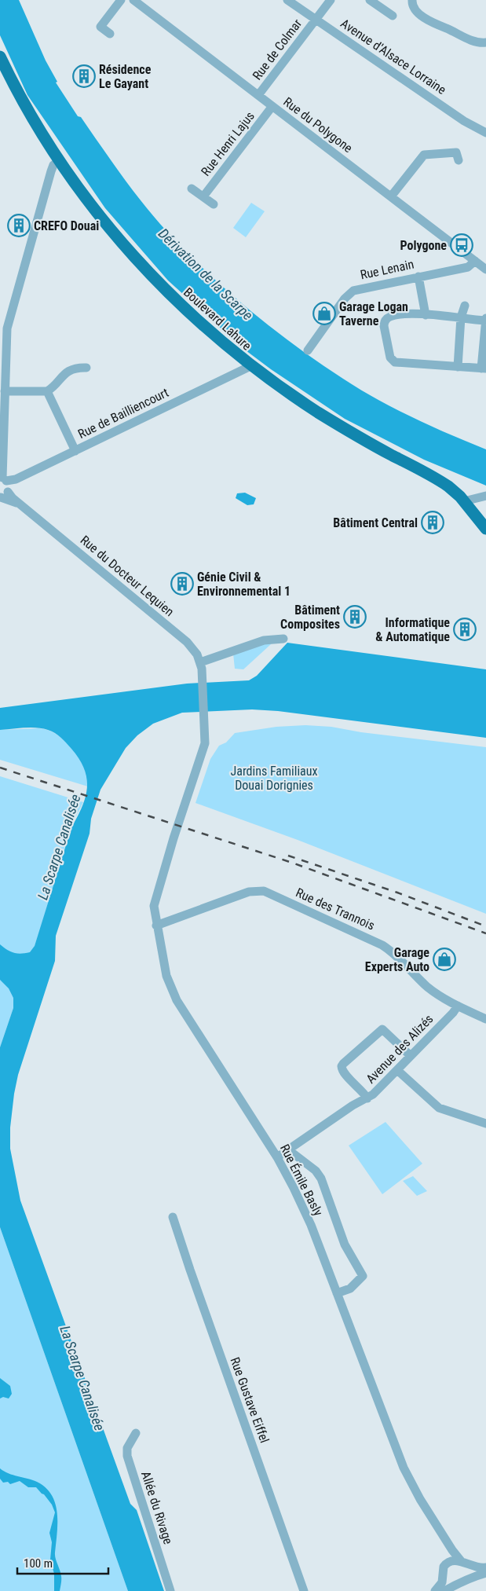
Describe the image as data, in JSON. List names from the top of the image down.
{
  "streets": {
    "main road": ["Boulevard Lahure"],
    "street": [
      "Rue de Colmar",
      "Avenue d'Alsace Lorraine",
      "Rue du Polygone",
      "Rue Henri Lajus",
      "Rue Lenain",
      "Rue de Bailliencourt",
      "Rue du Docteur Lequien",
      "Rue des Trannois",
      "Avenue des Alizés",
      "Rue Émile Basly",
      "Rue Gustave Eiffel",
      "Allée du Rivage"
    ]
  },
  "crossings": [
    ["Rue de Colmar", "Avenue d'Alsace Lorraine"],
    ["Rue de Colmar", "Rue du Polygone"],
    ["Rue du Polygone", "Rue Henri Lajus"],
    ["Rue du Polygone", "Rue Lenain"],
    ["Boulevard Lahure", "Rue de Bailliencourt"],
    ["Rue du Docteur Lequien", "Rue Émile Basly"],
    ["Rue des Trannois", "Avenue des Alizés"],
    ["Rue des Trannois", "Rue Émile Basly"],
    ["Avenue des Alizés", "Rue Émile Basly"]
  ],
  "water": ["Dérivation de la Scarpe", "La Scarpe Canalisée"],
  "parks": ["Jardins Familiaux Douai Dorignies"],
  "places": {
    "building": [
      "Résidence Le Gayant",
      "CREFO Douai",
      "Bâtiment Central",
      "Génie Civil & Environnemental 1",
      "Bâtiment Composites",
      "Informatique & Automatique"
    ],
    "bus stop": ["Polygone"],
    "shop": ["Garage Logan Taverne", "Garage Experts Auto"]
  },
  "scale_bar": "100 m"
}
